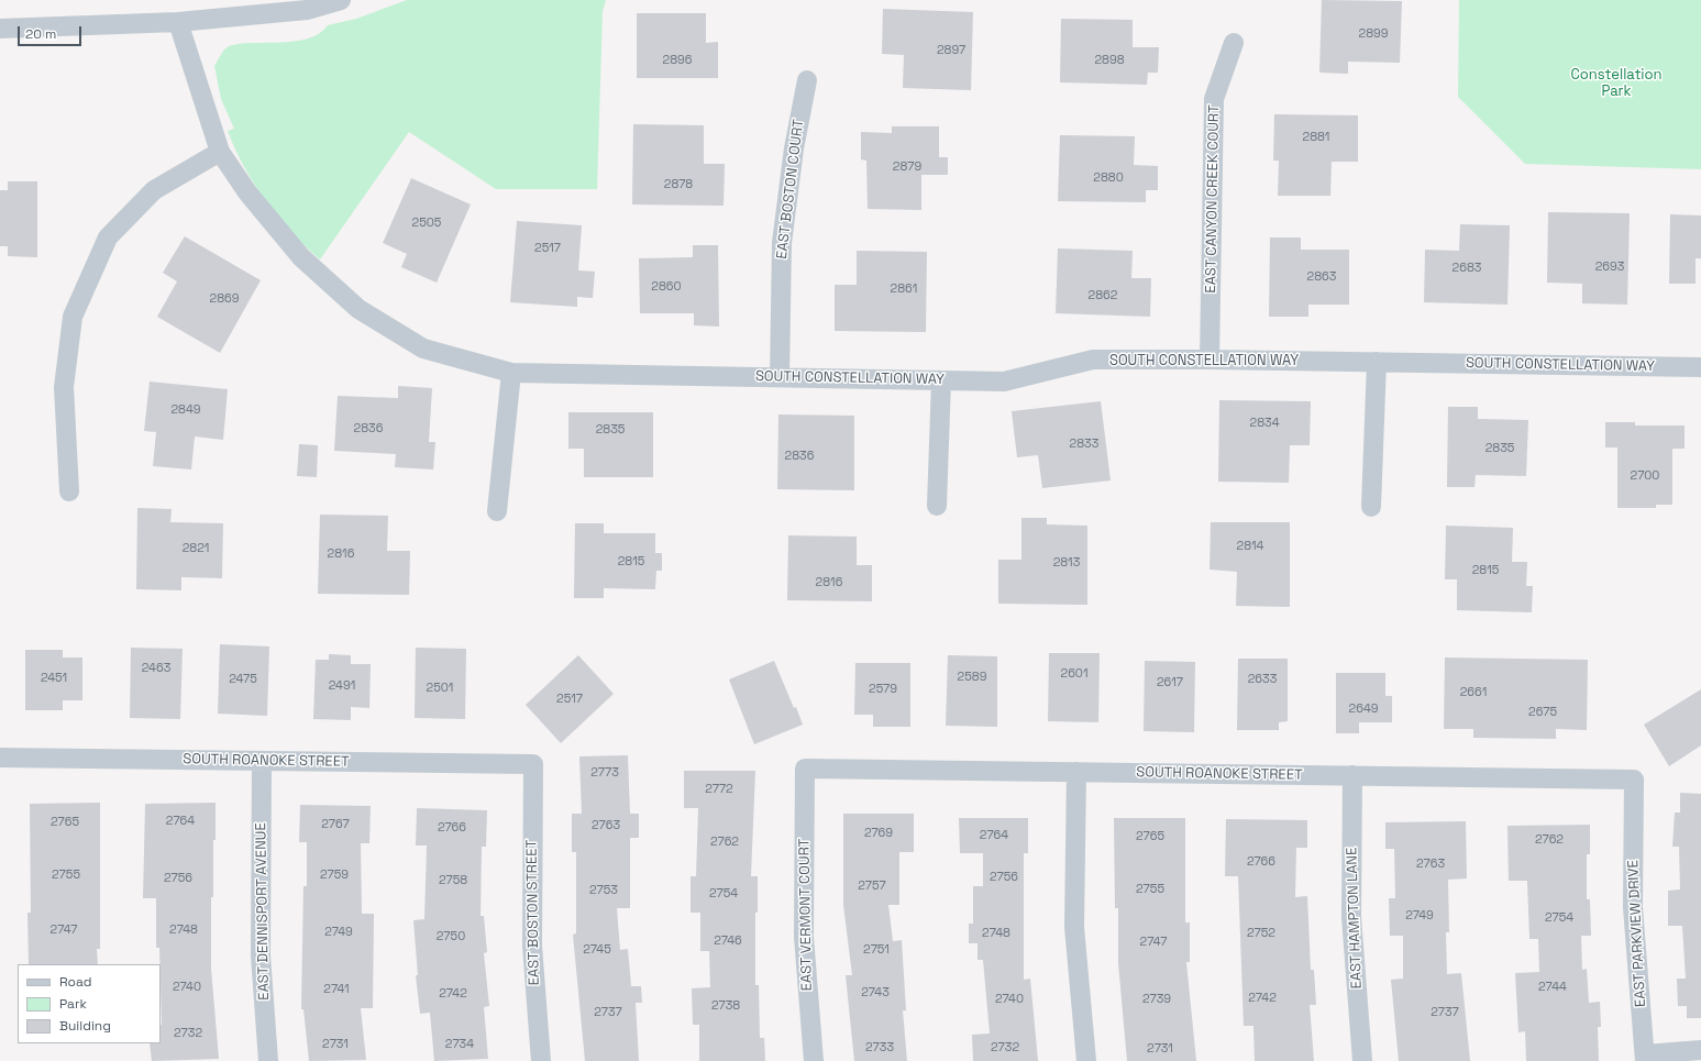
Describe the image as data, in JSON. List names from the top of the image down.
{
  "streets": {
    "street": [
      "EAST BOSTON COURT",
      "EAST CANYON CREEK COURT",
      "SOUTH CONSTELLATION WAY",
      "SOUTH ROANOKE STREET",
      "EAST DENNISPORT AVENUE",
      "EAST BOSTON STREET",
      "EAST VERMONT COURT",
      "EAST HAMPTON LANE",
      "EAST PARKVIEW DRIVE"
    ]
  },
  "crossings": [
    ["EAST BOSTON COURT", "SOUTH CONSTELLATION WAY"],
    ["EAST CANYON CREEK COURT", "SOUTH CONSTELLATION WAY"],
    ["SOUTH ROANOKE STREET", "EAST DENNISPORT AVENUE"],
    ["SOUTH ROANOKE STREET", "EAST BOSTON STREET"],
    ["SOUTH ROANOKE STREET", "EAST VERMONT COURT"],
    ["SOUTH ROANOKE STREET", "EAST HAMPTON LANE"],
    ["SOUTH ROANOKE STREET", "EAST PARKVIEW DRIVE"]
  ],
  "parks": ["Constellation Park"],
  "house_numbers": [
    "2899",
    "2897",
    "2896",
    "2898",
    "2881",
    "2879",
    "2880",
    "2878",
    "2505",
    "2517",
    "2693",
    "2683",
    "2863",
    "2860",
    "2861",
    "2862",
    "2869",
    "2849",
    "2834",
    "2836",
    "2835",
    "2833",
    "2835",
    "2836",
    "2700",
    "2814",
    "2821",
    "2816",
    "2815",
    "2813",
    "2815",
    "2816",
    "2463",
    "2601",
    "2589",
    "2451",
    "2475",
    "2633",
    "2617",
    "2491",
    "2501",
    "2579",
    "2661",
    "2517",
    "2649",
    "2675",
    "2773",
    "2772",
    "2764",
    "2765",
    "2767",
    "2763",
    "2766",
    "2769",
    "2764",
    "2765",
    "2762",
    "2762",
    "2766",
    "2763",
    "2755",
    "2759",
    "2756",
    "2756",
    "2758",
    "2757",
    "2755",
    "2753",
    "2754",
    "2749",
    "2754",
    "2747",
    "2748",
    "2749",
    "2748",
    "2752",
    "2750",
    "2746",
    "2747",
    "2745",
    "2751",
    "2740",
    "2744",
    "2741",
    "2743",
    "2742",
    "2742",
    "2740",
    "2739",
    "2738",
    "2737",
    "2737",
    "2732",
    "2731",
    "2734",
    "2733",
    "2732",
    "2731"
  ],
  "legend": ["Road", "Park", "Building"],
  "scale_bar": "20 m"
}
